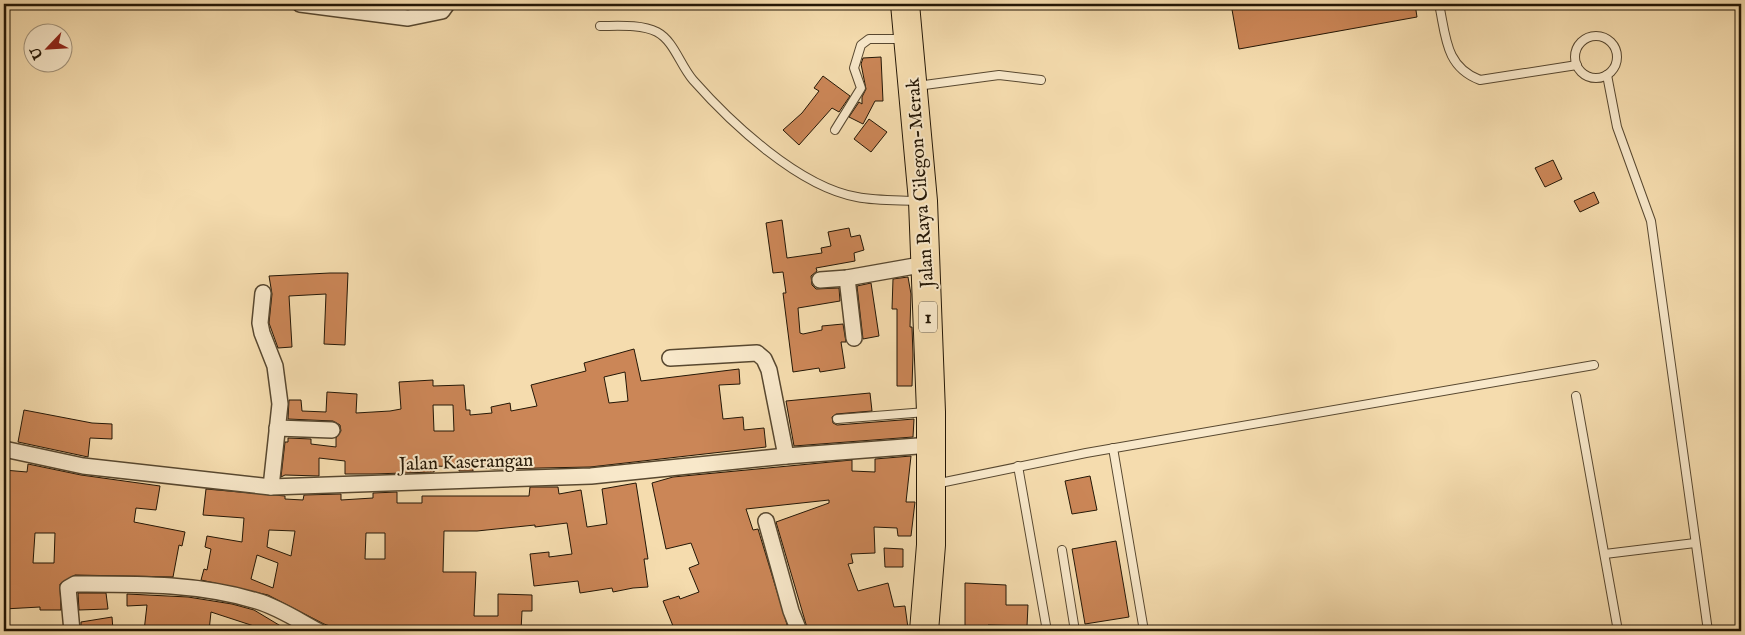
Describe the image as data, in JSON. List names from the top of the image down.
{
  "streets": {
    "highway": ["Jalan Raya Cilegon-Merak", "1"],
    "street": ["Jalan Kaserangan"]
  },
  "crossings": [
    ["Jalan Raya Cilegon-Merak", "Jalan Kaserangan"]
  ],
  "north": "bottom left"
}
